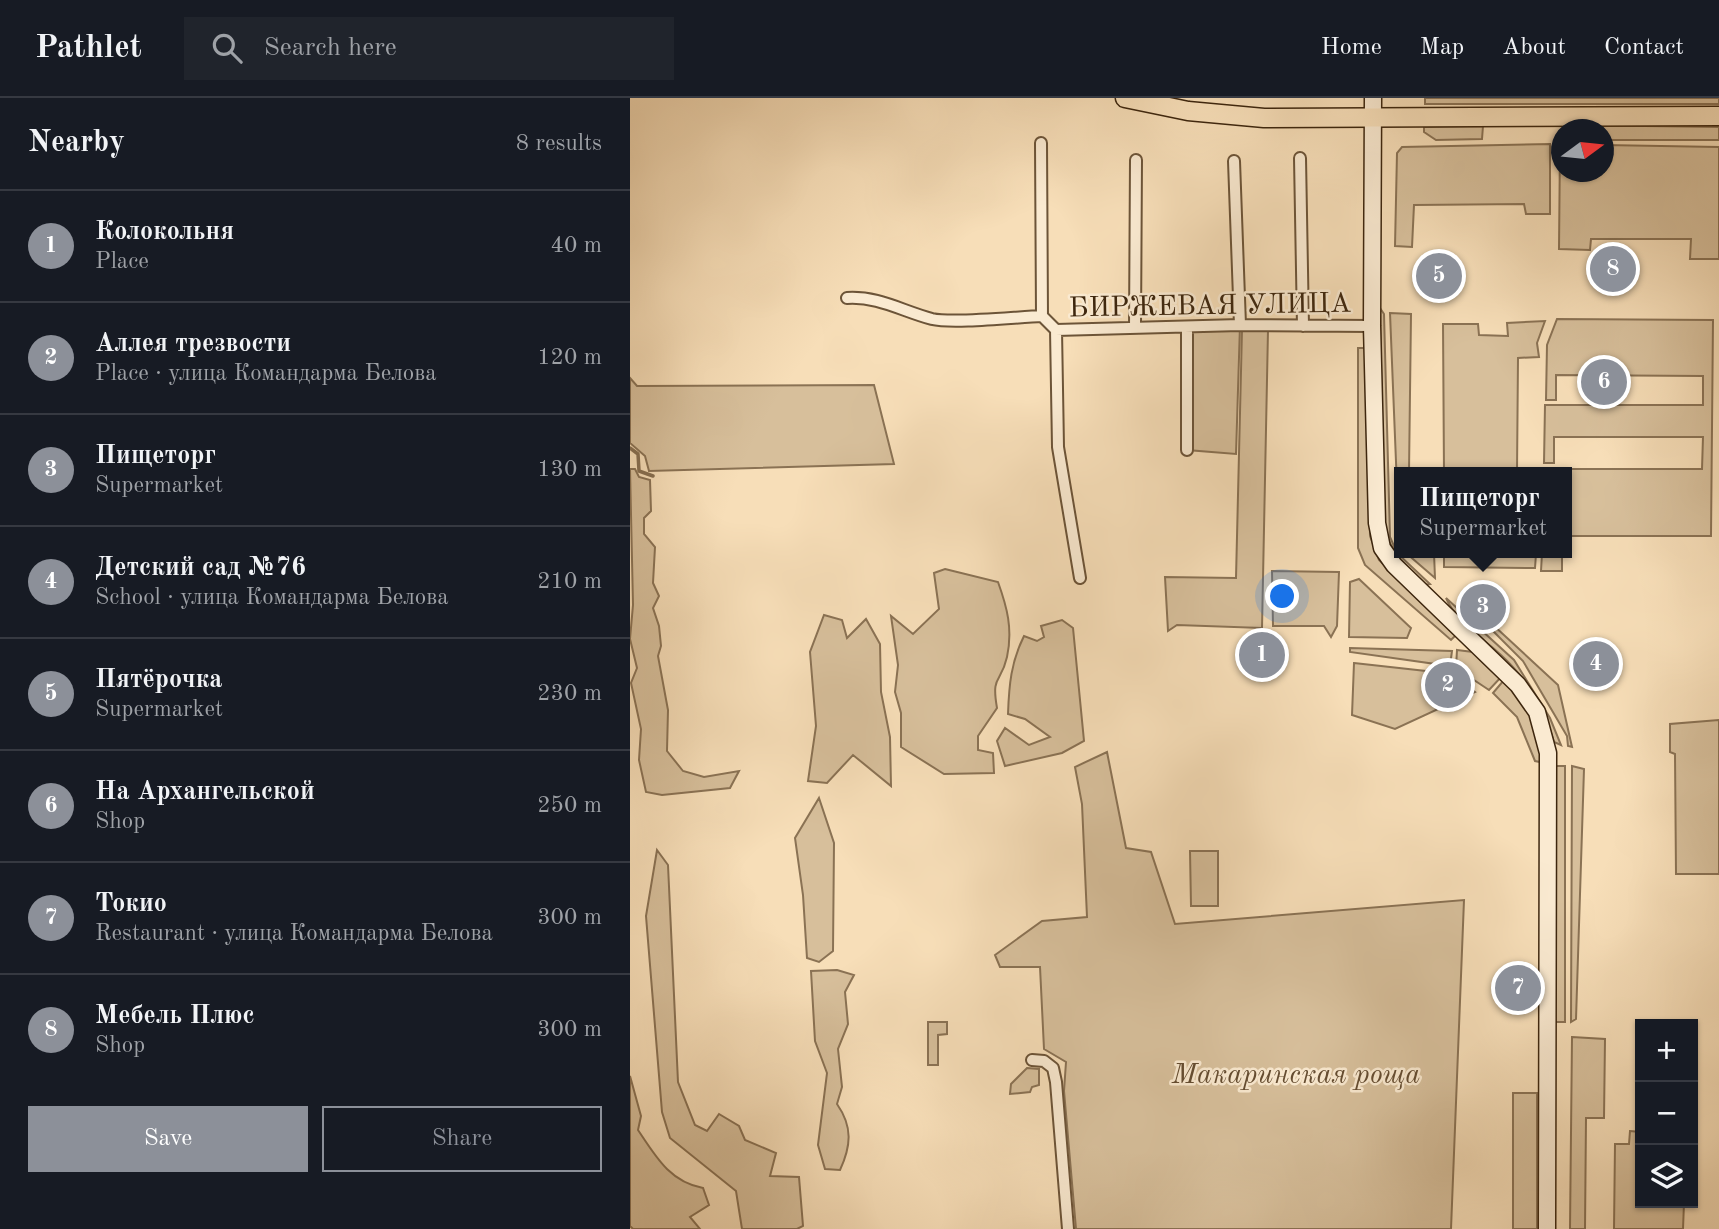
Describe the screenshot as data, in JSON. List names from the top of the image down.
{
  "streets": {
    "street": ["БИРЖЕВАЯ УЛИЦА"]
  },
  "parks": ["Макаринская роща"],
  "north": "right",
  "page": {
    "header": "Pathlet",
    "search": "Search here",
    "nav": [
      "Home",
      "Map",
      "About",
      "Contact"
    ],
    "heading": ["Nearby", "8 results"],
    "list": [
      {
        "mark": "1",
        "name": "Колокольня",
        "note": "Place",
        "value": "40 m"
      },
      {
        "mark": "2",
        "name": "Аллея трезвости",
        "note": "Place · улица Командарма Белова",
        "value": "120 m"
      },
      {
        "mark": "3",
        "name": "Пищеторг",
        "note": "Supermarket",
        "value": "130 m"
      },
      {
        "mark": "4",
        "name": "Детский сад №76",
        "note": "School · улица Командарма Белова",
        "value": "210 m"
      },
      {
        "mark": "5",
        "name": "Пятёрочка",
        "note": "Supermarket",
        "value": "230 m"
      },
      {
        "mark": "6",
        "name": "На Архангельской",
        "note": "Shop",
        "value": "250 m"
      },
      {
        "mark": "7",
        "name": "Токио",
        "note": "Restaurant · улица Командарма Белова",
        "value": "300 m"
      },
      {
        "mark": "8",
        "name": "Мебель Плюс",
        "note": "Shop",
        "value": "300 m"
      }
    ],
    "pins": [
      "8",
      "5",
      "6",
      "3",
      "1",
      "4",
      "2",
      "7"
    ],
    "popup": ["Пищеторг", "Supermarket"],
    "map_buttons": ["+", "−"],
    "buttons": ["Save", "Share"]
  }
}
